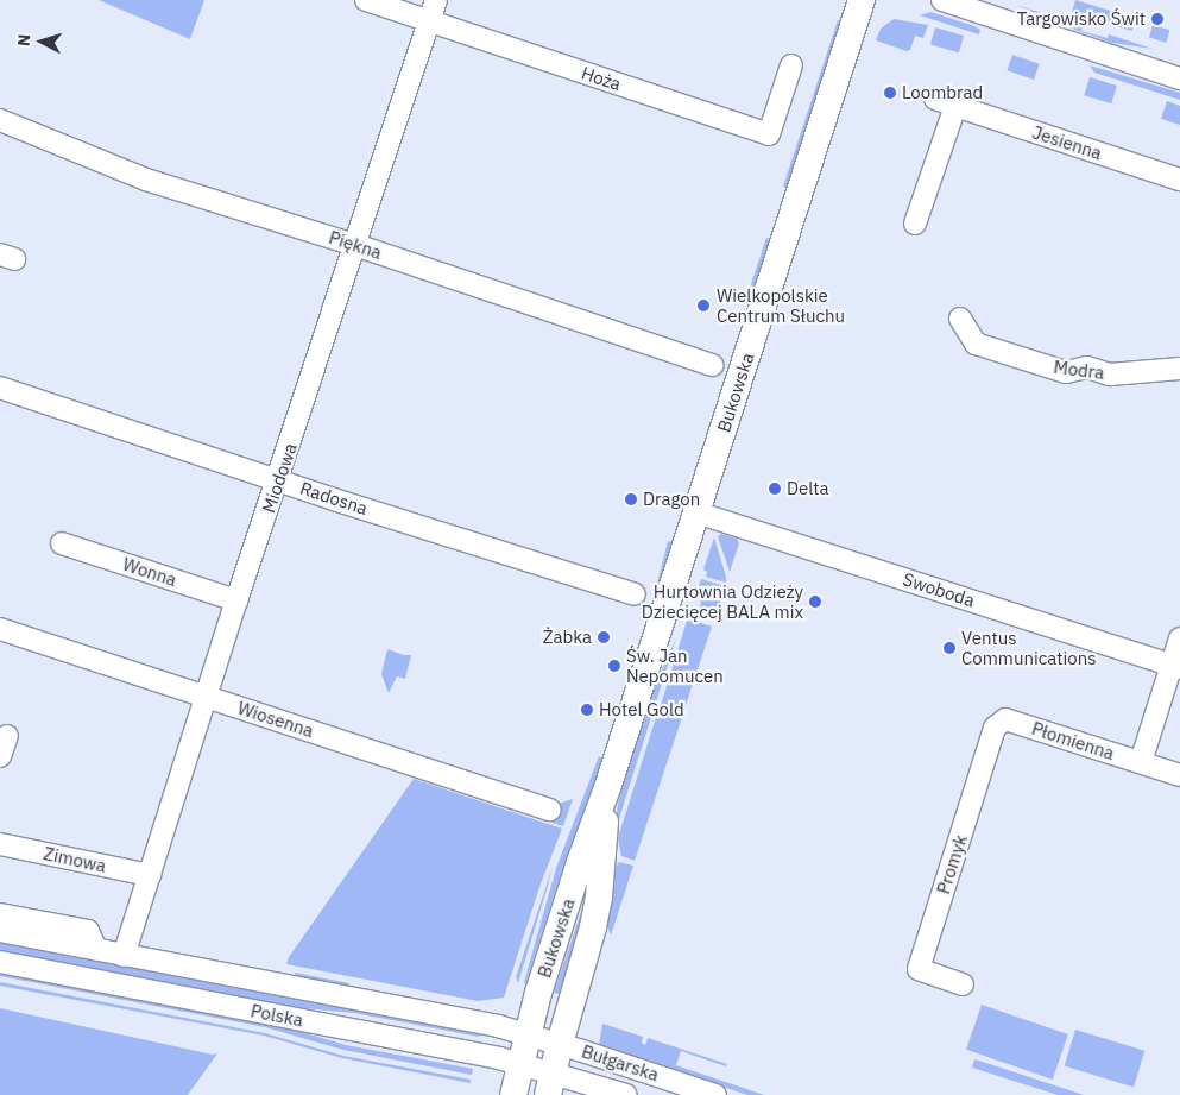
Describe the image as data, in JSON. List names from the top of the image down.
{
  "streets": {
    "main road": ["Bukowska"],
    "street": [
      "Hoża",
      "Jesienna",
      "Piękna",
      "Modra",
      "Miodowa",
      "Radosna",
      "Wonna",
      "Swoboda",
      "Wiosenna",
      "Płomienna",
      "Zimowa",
      "Promyk",
      "Polska",
      "Bułgarska"
    ]
  },
  "crossings": [
    ["Hoża", "Miodowa"],
    ["Piękna", "Miodowa"],
    ["Bukowska", "Swoboda"],
    ["Bukowska", "Polska"],
    ["Bukowska", "Bułgarska"],
    ["Miodowa", "Radosna"],
    ["Miodowa", "Wonna"],
    ["Miodowa", "Wiosenna"],
    ["Miodowa", "Zimowa"],
    ["Miodowa", "Polska"],
    ["Płomienna", "Promyk"],
    ["Polska", "Bułgarska"]
  ],
  "places": [
    "Targowisko Świt",
    "Loombrad",
    "Wielkopolskie Centrum Słuchu",
    "Delta",
    "Dragon",
    "Hurtownia Odzieży Dziecięcej BALA mix",
    "Żabka",
    "Ventus Communications",
    "Św. Jan Nepomucen",
    "Hotel Gold"
  ],
  "north": "left"
}
